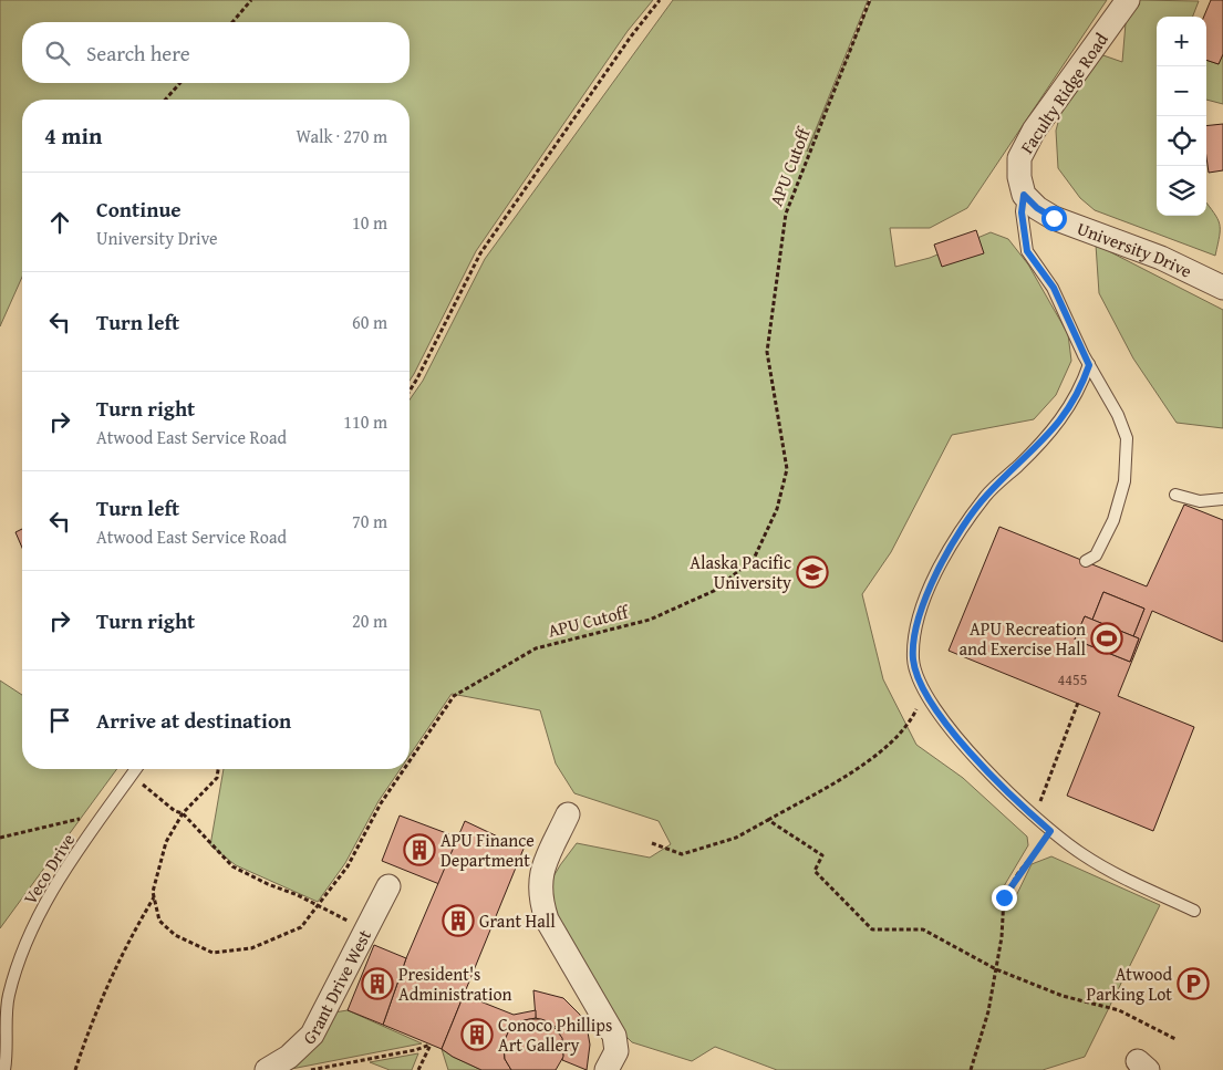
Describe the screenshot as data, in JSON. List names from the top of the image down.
{
  "streets": {
    "street": ["Faculty Ridge Road", "University Drive", "Grant Drive West"],
    "lane": ["Veco Drive"],
    "path": ["APU Cutoff"]
  },
  "crossings": [
    ["Faculty Ridge Road", "University Drive"]
  ],
  "places": {
    "school or university": ["Alaska Pacific University"],
    "sports": ["APU Recreation and Exercise Hall"],
    "building": [
      "APU Finance Department",
      "Grant Hall",
      "President's Administration",
      "Conoco Phillips Art Gallery"
    ],
    "parking": ["Atwood Parking Lot"]
  },
  "house_numbers": ["4455"],
  "page": {
    "map_buttons": ["+", "−"],
    "search": "Search here",
    "heading": ["4 min", "Walk · 270 m"],
    "list": [
      ["Continue", "University Drive", "10 m"],
      ["Turn left", "60 m"],
      ["Turn right", "Atwood East Service Road", "110 m"],
      ["Turn left", "Atwood East Service Road", "70 m"],
      ["Turn right", "20 m"],
      "Arrive at destination"
    ]
  }
}
